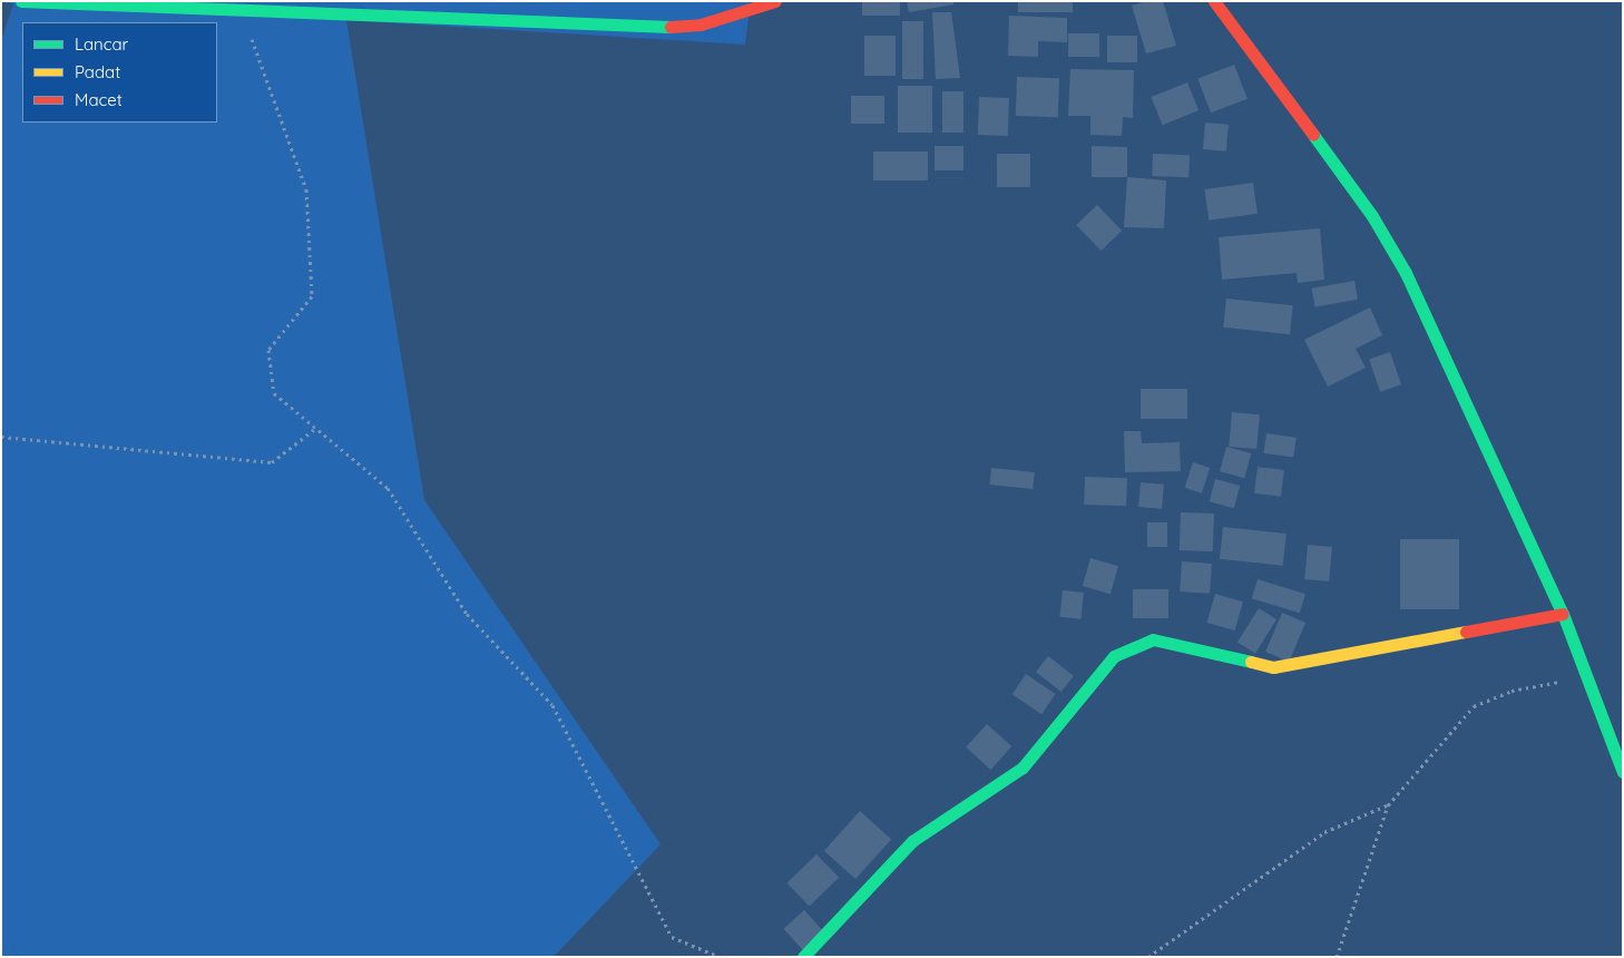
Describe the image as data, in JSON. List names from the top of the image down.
{
  "legend": ["Lancar", "Padat", "Macet"]
}
